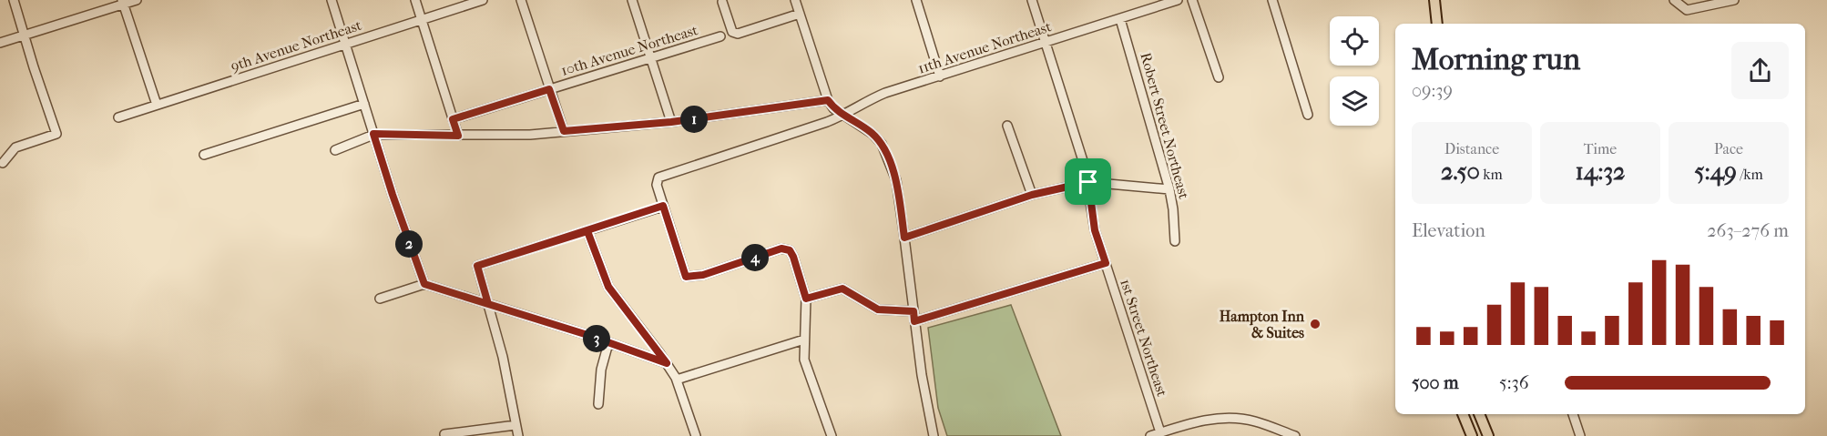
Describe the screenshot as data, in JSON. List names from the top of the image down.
{
  "streets": {
    "street": [
      "9th Avenue Northeast",
      "11th Avenue Northeast",
      "10th Avenue Northeast",
      "Robert Street Northeast",
      "1st Street Northeast"
    ]
  },
  "crossings": [
    ["11th Avenue Northeast", "Robert Street Northeast"],
    ["11th Avenue Northeast", "1st Street Northeast"]
  ],
  "places": ["Hampton Inn & Suites"],
  "page": {
    "heading": ["Morning run", "09:39"],
    "pins": [
      "1",
      "2",
      "4",
      "3"
    ],
    "stats": [
      ["Distance", "2.50 km"],
      ["Time", "14:32"],
      ["Pace", "5:49 /km"]
    ],
    "chart": ["Elevation", "263–276 m"],
    "list": [
      {
        "name": "500 m",
        "note": "5:36"
      }
    ]
  }
}
